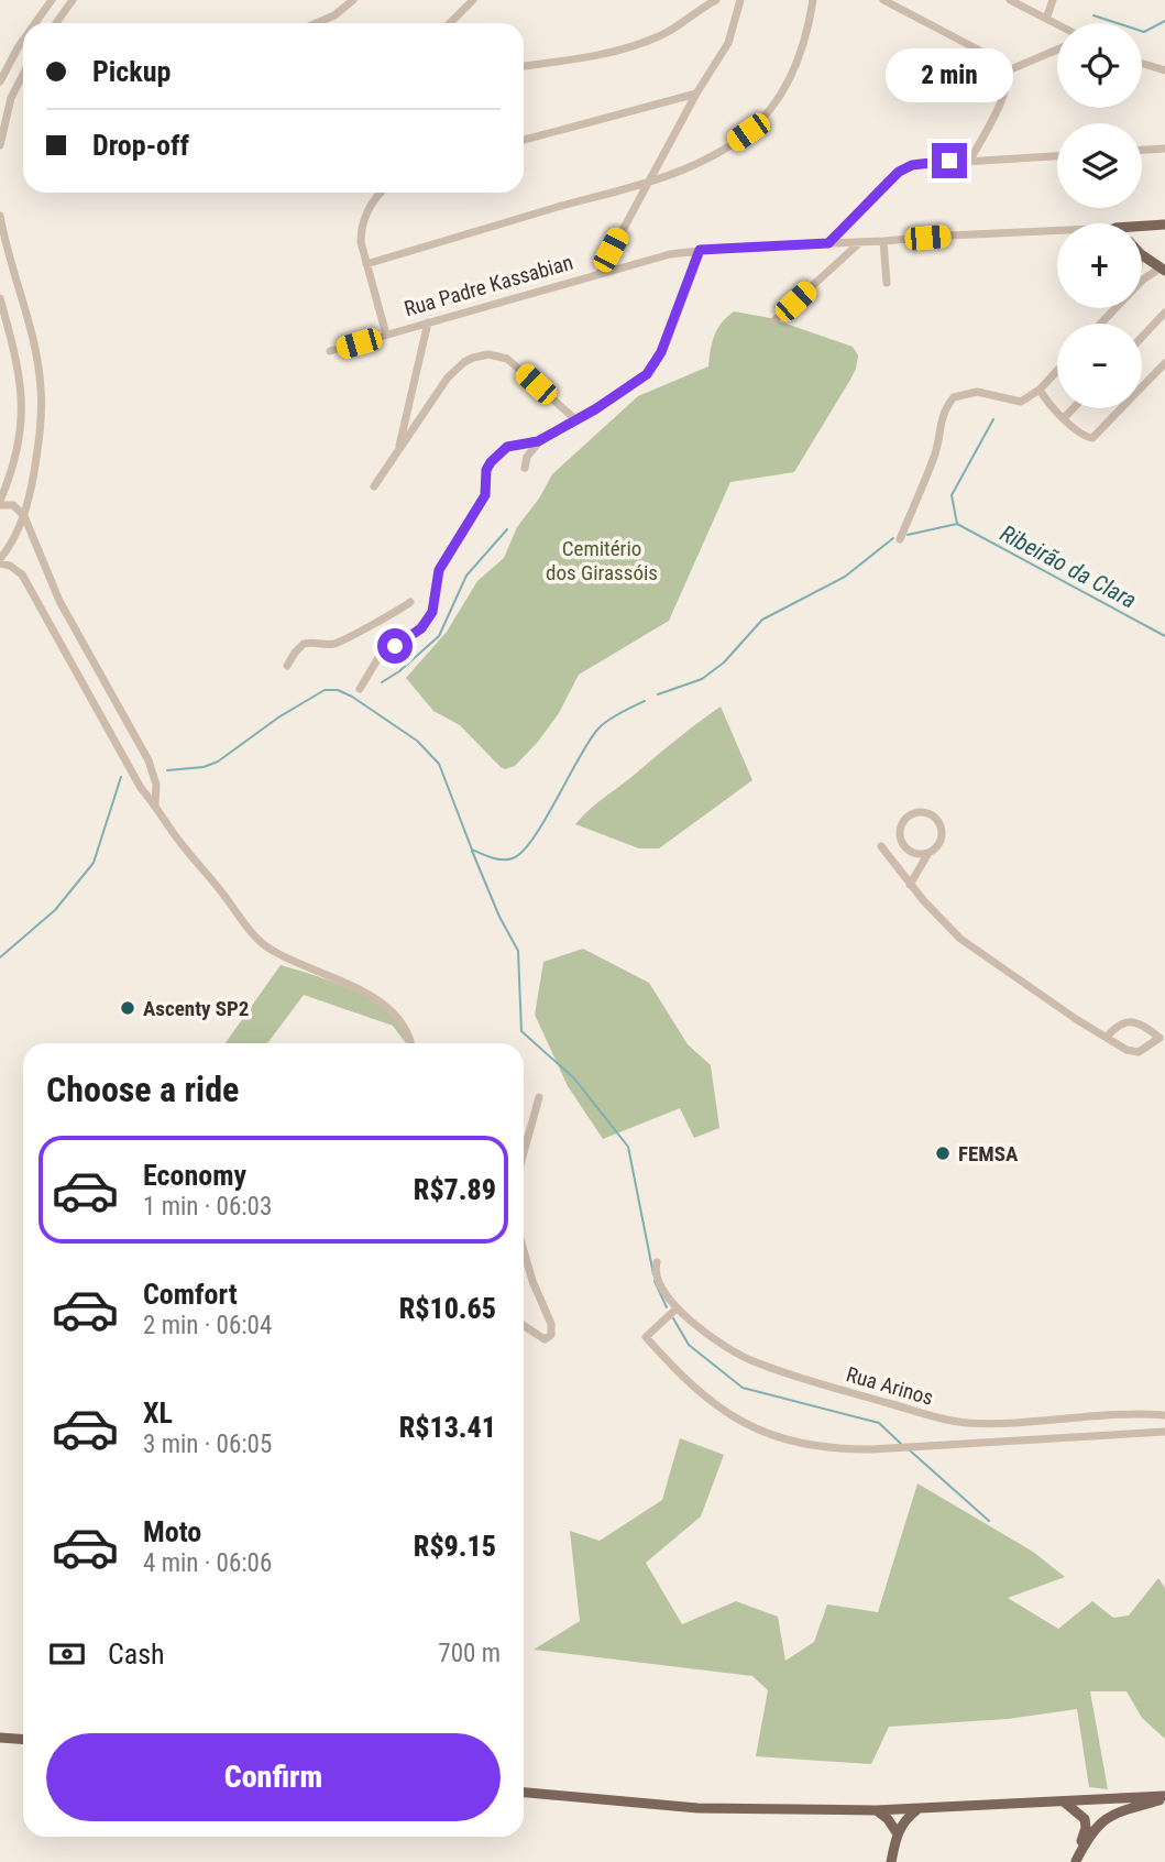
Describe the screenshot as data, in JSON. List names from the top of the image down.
{
  "streets": {
    "main road": ["Rua Padre Kassabian"],
    "street": ["Rua Arinos"]
  },
  "water": ["Ribeirão da Clara"],
  "parks": ["Cemitério dos Girassóis"],
  "places": ["Ascenty SP2", "FEMSA"],
  "page": {
    "map_buttons": ["+", "−"],
    "banner": ["Pickup", "Drop-off"],
    "bubble": "2 min",
    "heading": "Choose a ride",
    "list": [
      {
        "name": "Economy",
        "note": "1 min · 06:03",
        "value": "R$7.89"
      },
      {
        "name": "Comfort",
        "note": "2 min · 06:04",
        "value": "R$10.65"
      },
      {
        "name": "XL",
        "note": "3 min · 06:05",
        "value": "R$13.41"
      },
      {
        "name": "Moto",
        "note": "4 min · 06:06",
        "value": "R$9.15"
      }
    ],
    "pay": ["Cash", "700 m"],
    "buttons": "Confirm"
  }
}
